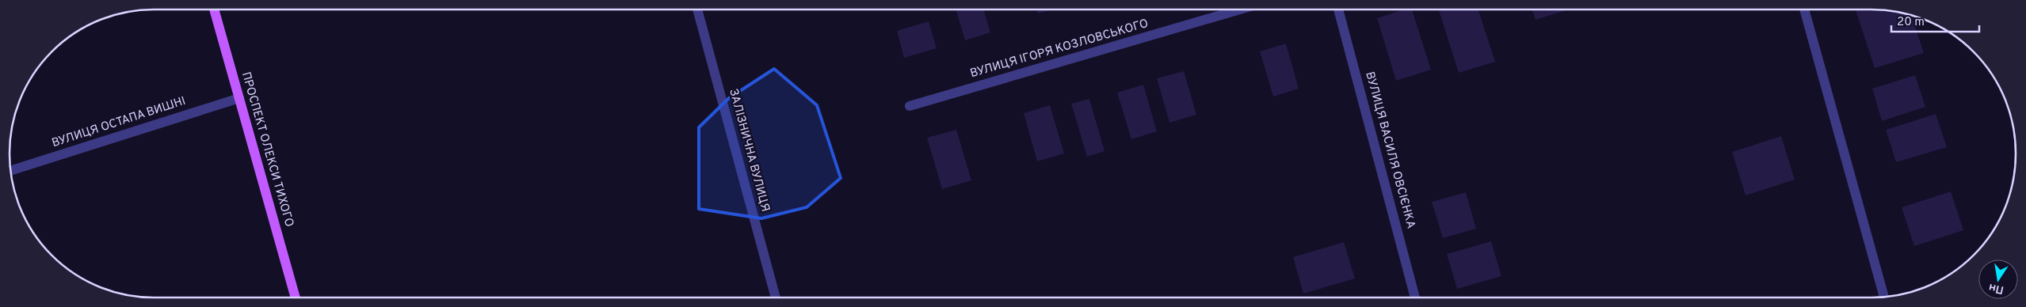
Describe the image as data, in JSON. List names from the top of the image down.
{
  "streets": {
    "main road": ["ПРОСПЕКТ ОЛЕКСИ ТИХОГО"],
    "street": [
      "ВУЛИЦЯ ІГОРЯ КОЗЛОВСЬКОГО",
      "ВУЛИЦЯ ОСТАПА ВИШНІ",
      "ЗАЛІЗНИЧНА ВУЛИЦЯ",
      "ВУЛИЦЯ ВАСИЛЯ ОВСІЄНКА"
    ]
  },
  "crossings": [
    ["ВУЛИЦЯ ОСТАПА ВИШНІ", "ПРОСПЕКТ ОЛЕКСИ ТИХОГО"]
  ],
  "scale_bar": "20 m",
  "north": "bottom"
}
